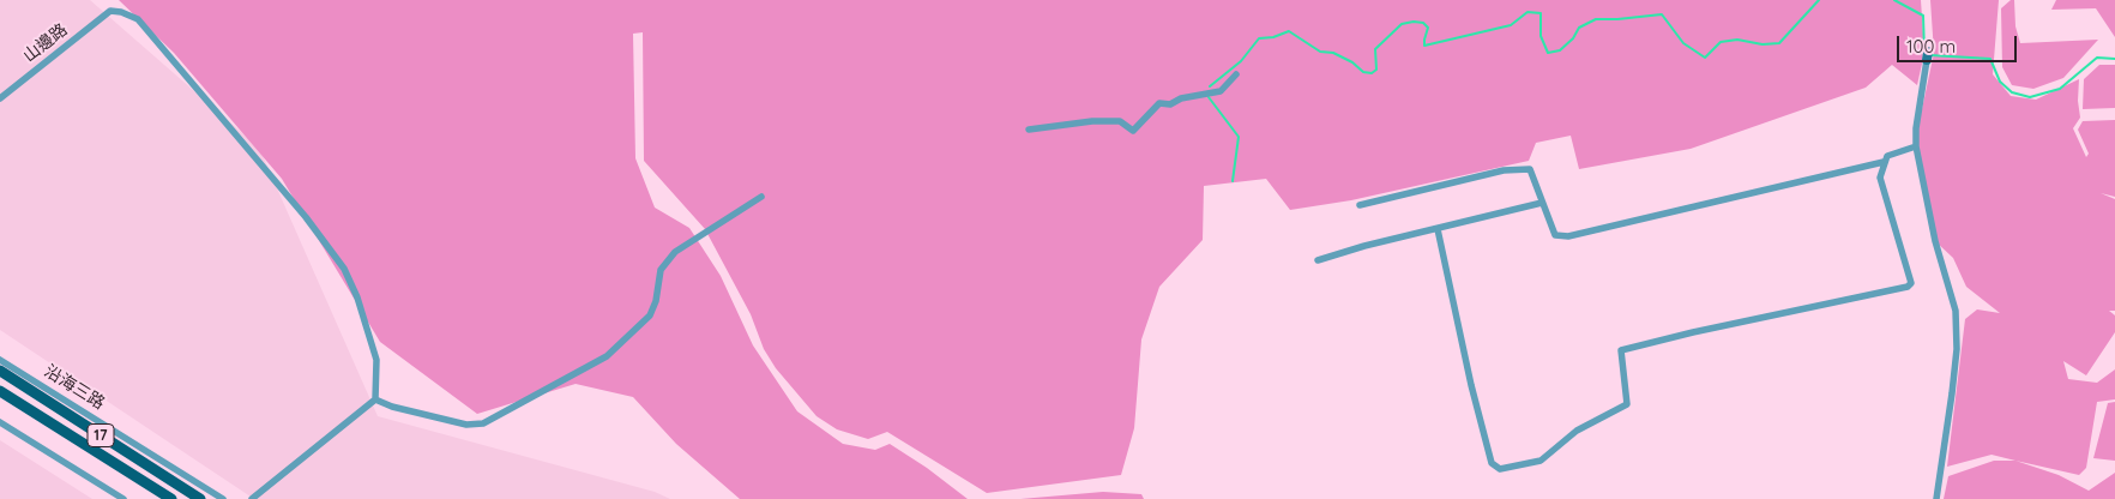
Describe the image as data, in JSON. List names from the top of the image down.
{
  "streets": {
    "main road": ["沿海三路", "17"],
    "street": ["山邊路"]
  },
  "scale_bar": "100 m"
}
